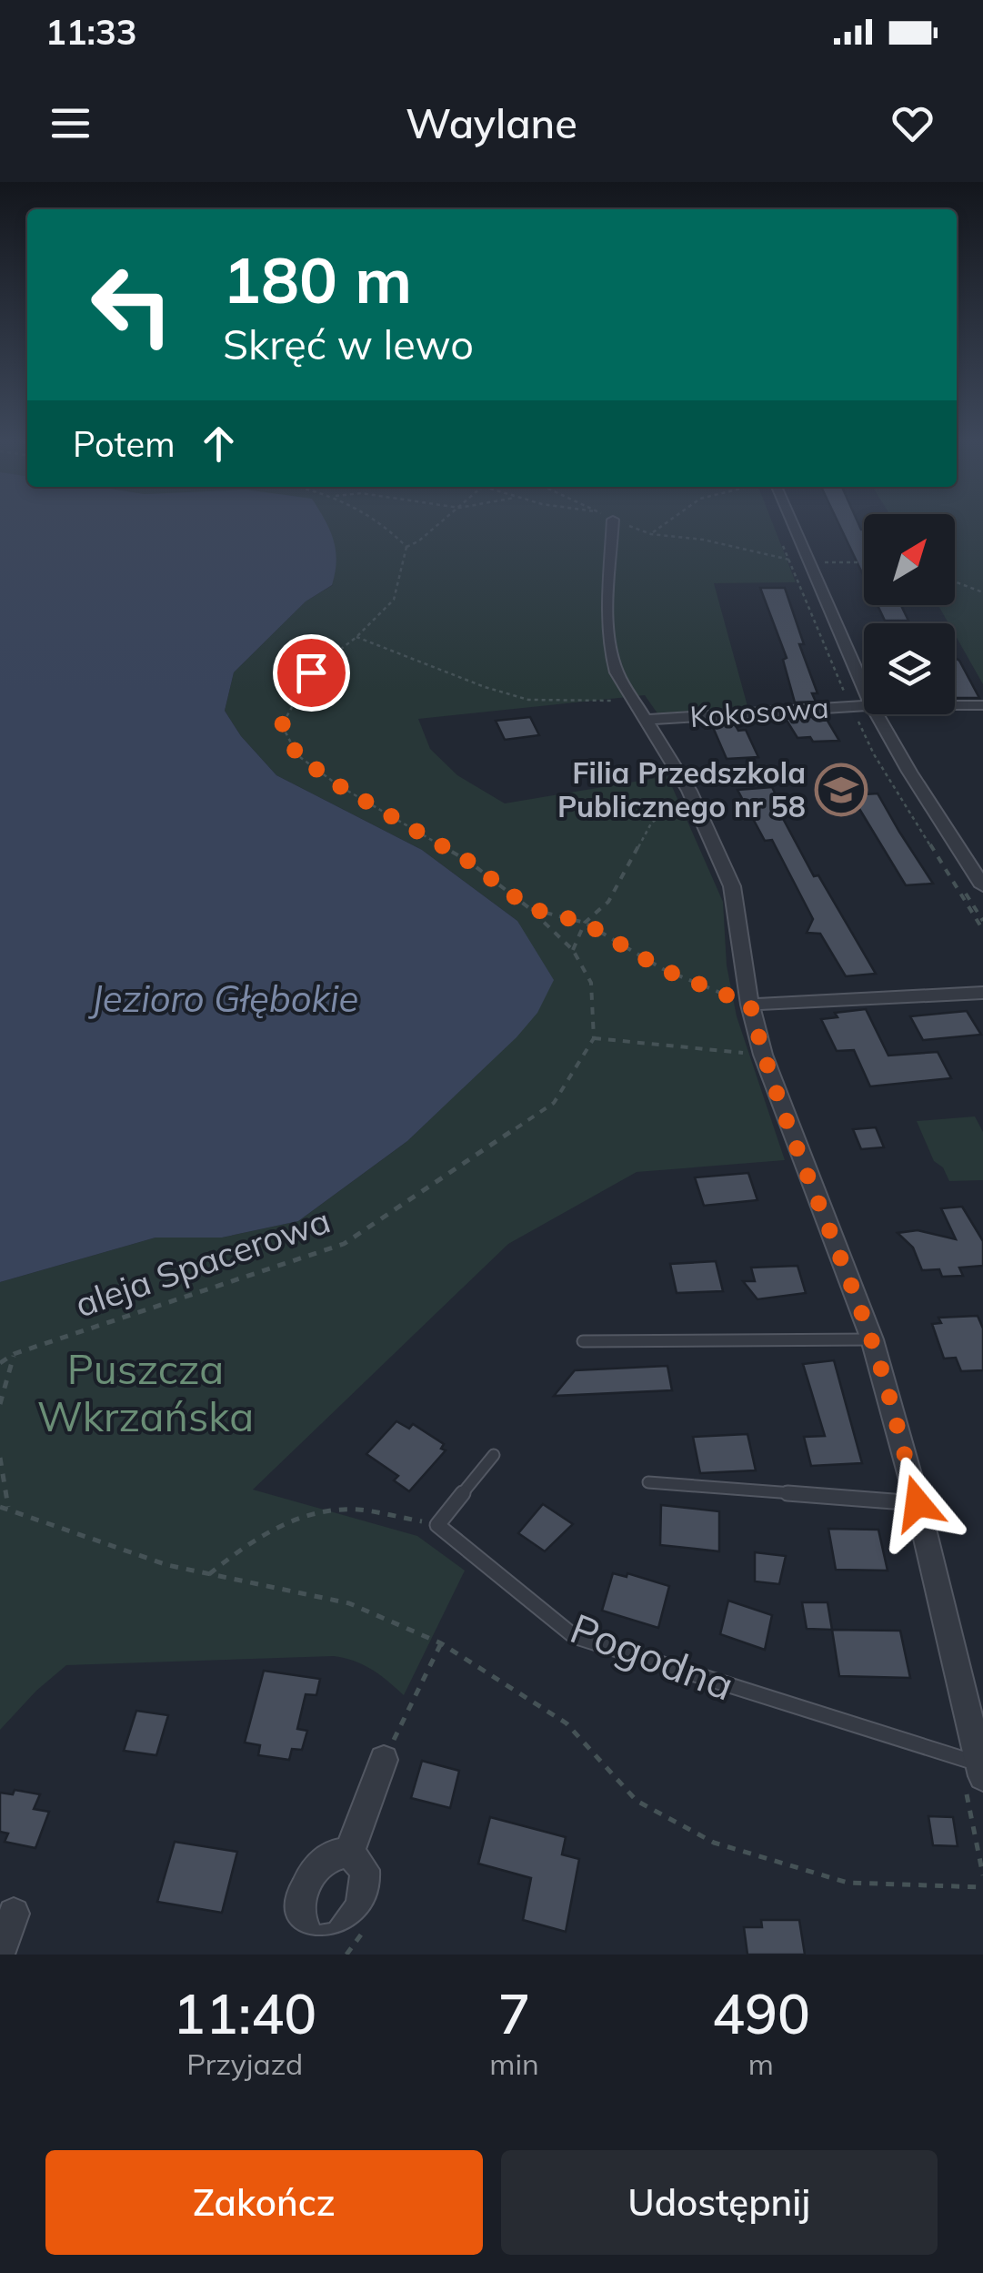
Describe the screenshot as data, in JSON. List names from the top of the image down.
{
  "streets": {
    "street": ["Kokosowa", "Pogodna"],
    "path": ["aleja Spacerowa"]
  },
  "crossings": [
    ["Kokosowa", "Pogodna"]
  ],
  "water": ["Jezioro Głębokie"],
  "parks": ["Puszcza Wkrzańska"],
  "places": {
    "school or university": ["Filia Przedszkola Publicznego nr 58"]
  },
  "north": "top right",
  "page": {
    "status": "11:33",
    "header": "Waylane",
    "turn": ["180 m", "Skręć w lewo"],
    "then": "Potem",
    "eta": [
      "11:40",
      "Przyjazd",
      "7",
      "min",
      "490",
      "m"
    ],
    "buttons": ["Zakończ", "Udostępnij"]
  }
}
